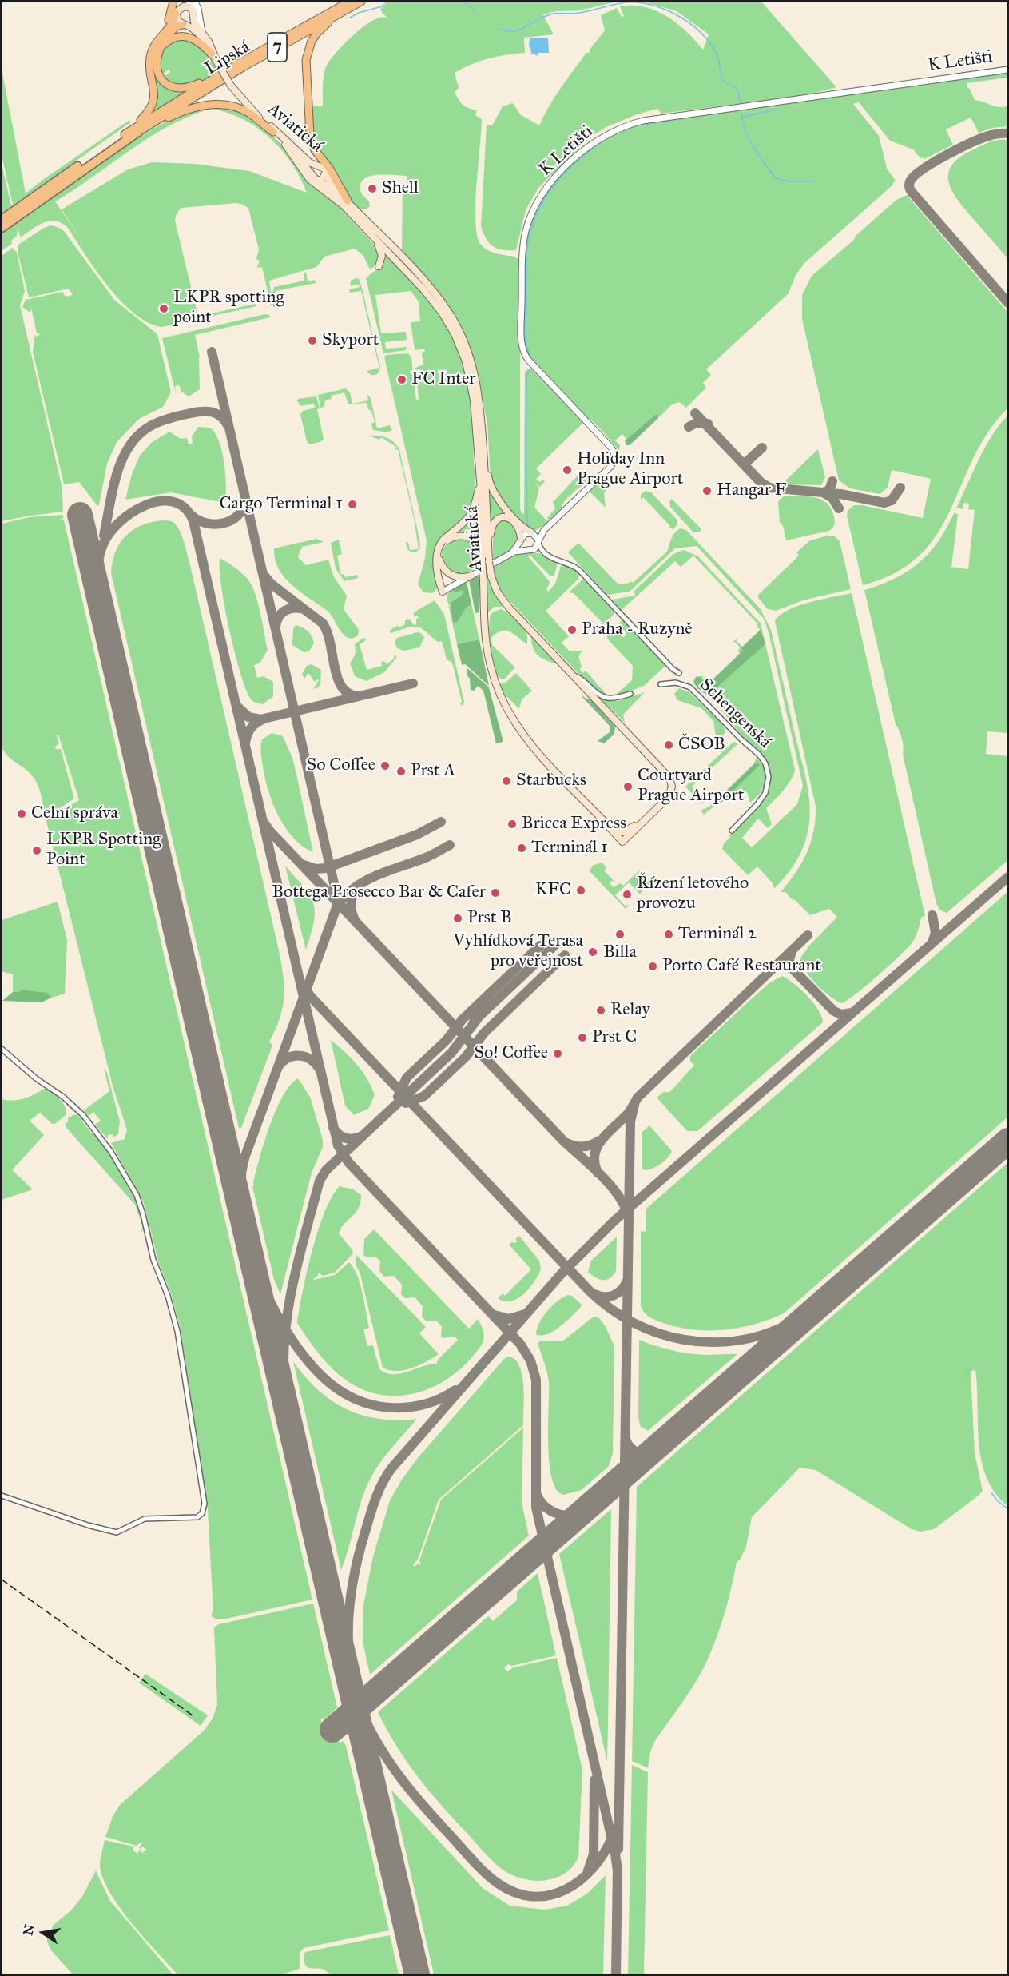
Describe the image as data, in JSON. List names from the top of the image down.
{
  "streets": {
    "highway": ["7", "Lipská"],
    "main road": ["Aviatická"],
    "street": ["K Letišti", "Schengenská"]
  },
  "crossings": [
    ["7", "Lipská"]
  ],
  "places": [
    "Shell",
    "LKPR spotting point",
    "Skyport",
    "FC Inter",
    "Holiday Inn Prague Airport",
    "Hangar F",
    "Cargo Terminal 1",
    "Praha - Ruzyně",
    "ČSOB",
    "So Coffee",
    "Prst A",
    "Starbucks",
    "Courtyard Prague Airport",
    "Celní správa",
    "Bricca Express",
    "Terminál 1",
    "LKPR Spotting Point",
    "KFC",
    "Bottega Prosecco Bar & Cafer",
    "Řízení letového provozu",
    "Prst B",
    "Billa",
    "Terminál 2",
    "Vyhlídková Terasa pro veřejnost",
    "Porto Café Restaurant",
    "Relay",
    "Prst C",
    "So! Coffee"
  ],
  "north": "left"
}
